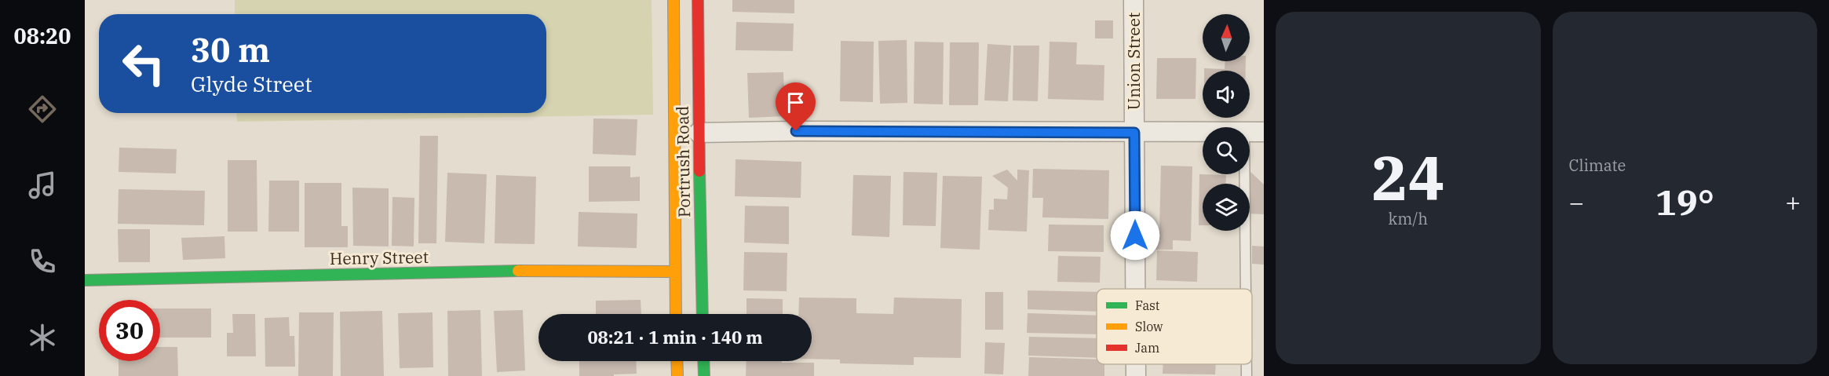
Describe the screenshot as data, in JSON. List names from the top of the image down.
{
  "streets": {
    "main road": ["Portrush Road", "Henry Street"],
    "street": ["Union Street"]
  },
  "crossings": [
    ["Portrush Road", "Henry Street"]
  ],
  "legend": ["Fast", "Slow", "Jam"],
  "north": "top",
  "page": {
    "tabs": "08:20",
    "tile": [
      ["24", "km/h"],
      "Climate"
    ],
    "turn": ["30 m", "Glyde Street"],
    "heat": ["−", "19°", "+"],
    "limit": "30",
    "trip": "08:21 · 1 min · 140 m"
  }
}
